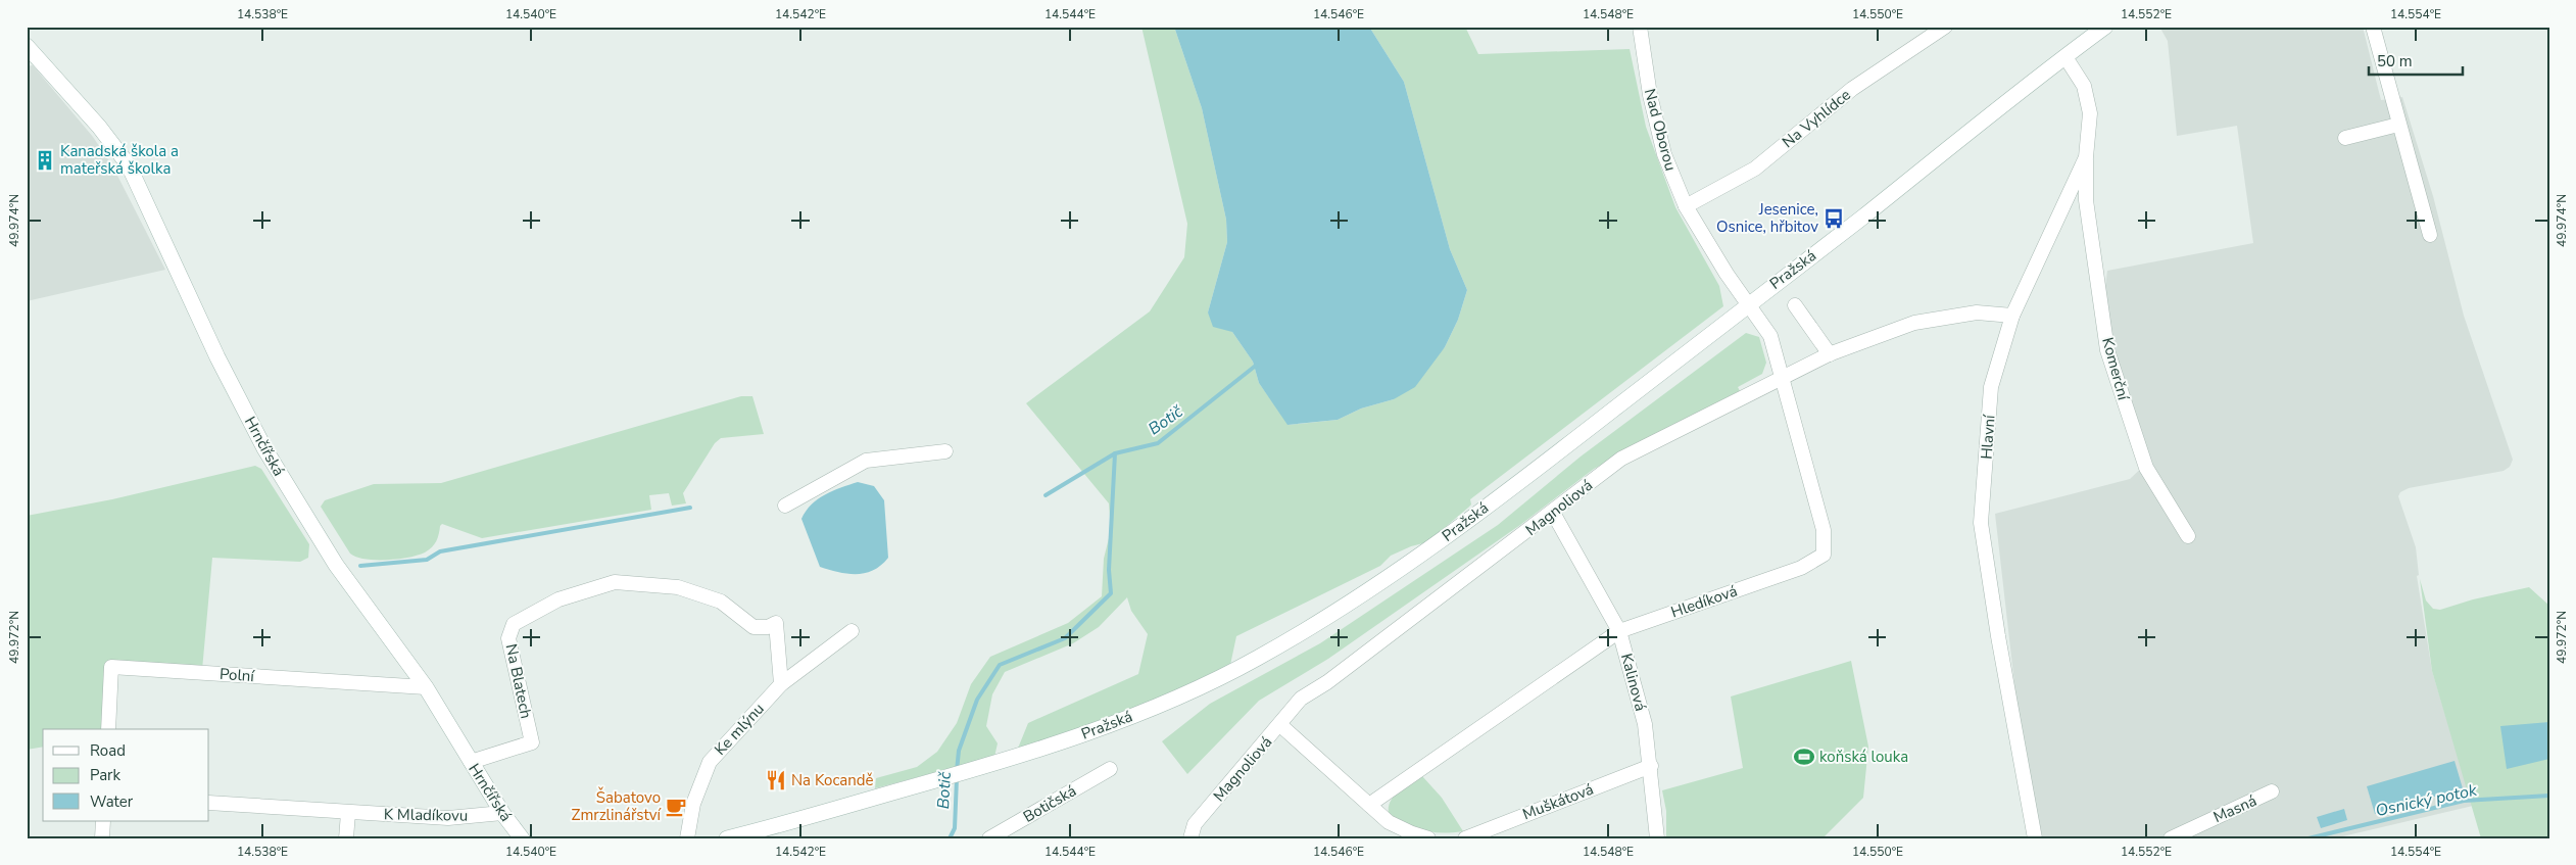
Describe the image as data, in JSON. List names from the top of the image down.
{
  "streets": {
    "main road": ["Pražská", "Hrnčířská"],
    "street": [
      "Na Vyhlídce",
      "Nad Oborou",
      "Komerční",
      "Hlavní",
      "Magnoliová",
      "Hledíková",
      "Polní",
      "Na Blatech",
      "Kalinová",
      "Ke mlýnu",
      "Muškátová",
      "Botičská",
      "Masná",
      "K Mladíkovu"
    ]
  },
  "crossings": [
    ["Na Vyhlídce", "Nad Oborou"],
    ["Nad Oborou", "Pražská"],
    ["Nad Oborou", "Hledíková"],
    ["Pražská", "Hlavní"],
    ["Pražská", "Hledíková"],
    ["Komerční", "Hlavní"],
    ["Hlavní", "Magnoliová"],
    ["Hrnčířská", "Polní"],
    ["Hrnčířská", "Na Blatech"],
    ["Hrnčířská", "K Mladíkovu"],
    ["Magnoliová", "Hledíková"],
    ["Magnoliová", "Kalinová"],
    ["Hledíková", "Kalinová"],
    ["Na Blatech", "Ke mlýnu"],
    ["Kalinová", "Muškátová"]
  ],
  "water": ["Botič", "Osnický potok"],
  "places": {
    "building": ["Kanadská škola a mateřská školka"],
    "bus stop": ["Jesenice, Osnice, hřbitov"],
    "sports": ["koňská louka"],
    "restaurant": ["Na Kocandě"],
    "cafe": ["Šabatovo Zmrzlinářství"]
  },
  "legend": ["Road", "Park", "Water"],
  "scale_bar": "50 m",
  "coordinates": [
    "14.538°E",
    "14.540°E",
    "14.542°E",
    "14.544°E",
    "14.546°E",
    "14.548°E",
    "14.550°E",
    "14.552°E",
    "14.554°E",
    "49.974°N",
    "49.972°N"
  ]
}
